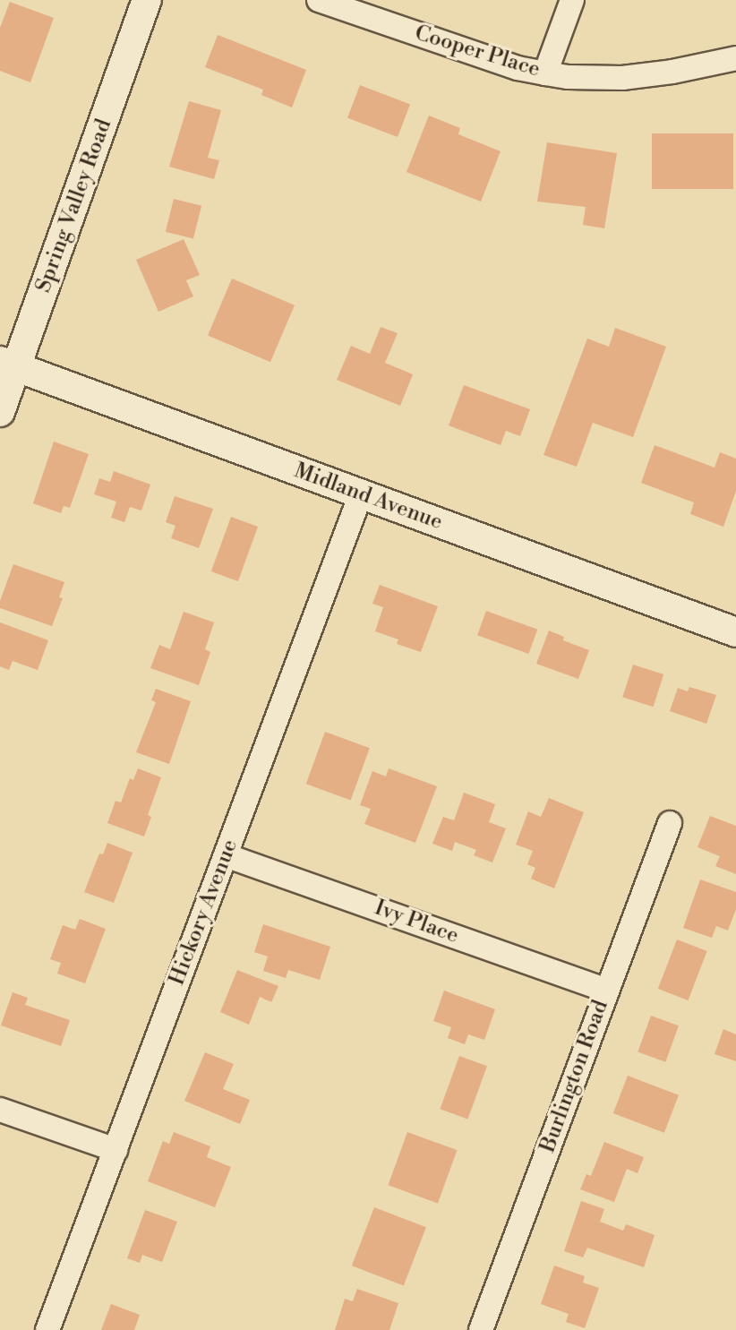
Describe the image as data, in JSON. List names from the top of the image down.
{
  "streets": {
    "street": [
      "Cooper Place",
      "Spring Valley Road",
      "Midland Avenue",
      "Hickory Avenue",
      "Ivy Place",
      "Burlington Road"
    ]
  },
  "crossings": [
    ["Spring Valley Road", "Midland Avenue"],
    ["Midland Avenue", "Hickory Avenue"],
    ["Hickory Avenue", "Ivy Place"],
    ["Ivy Place", "Burlington Road"]
  ]
}
